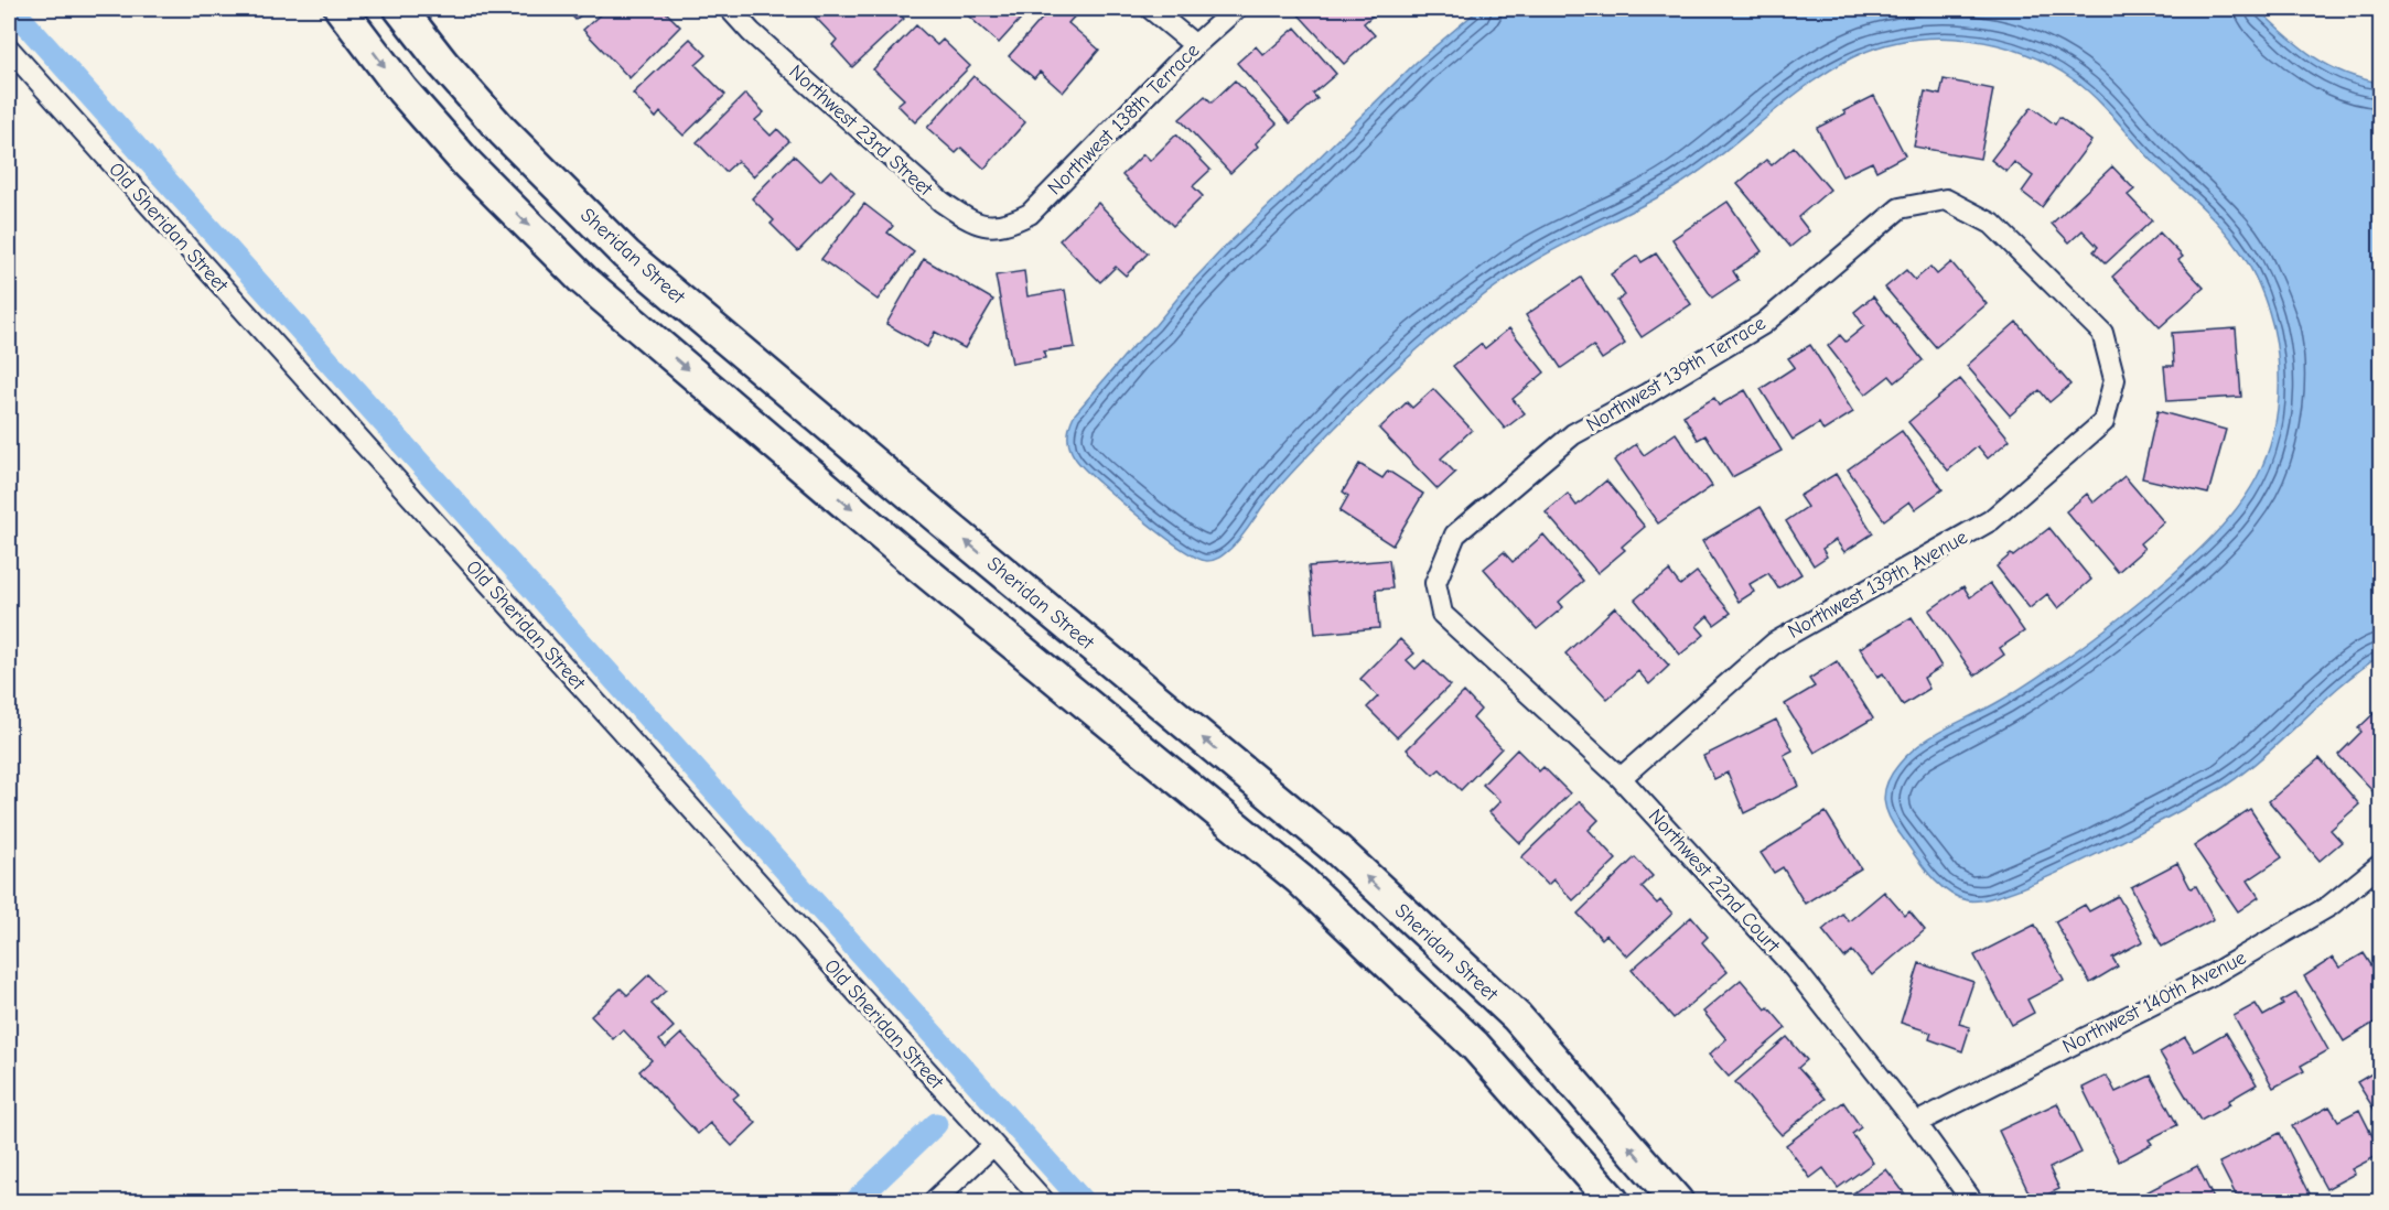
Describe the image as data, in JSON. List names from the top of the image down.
{
  "streets": {
    "main road": ["Sheridan Street"],
    "street": [
      "Northwest 138th Terrace",
      "Northwest 23rd Street",
      "Old Sheridan Street",
      "Northwest 139th Terrace",
      "Northwest 139th Avenue",
      "Northwest 22nd Court",
      "Northwest 140th Avenue"
    ]
  },
  "crossings": [
    ["Northwest 138th Terrace", "Northwest 23rd Street"],
    ["Northwest 139th Terrace", "Northwest 139th Avenue"],
    ["Northwest 139th Terrace", "Northwest 22nd Court"],
    ["Northwest 139th Avenue", "Northwest 22nd Court"],
    ["Northwest 22nd Court", "Northwest 140th Avenue"]
  ]
}
